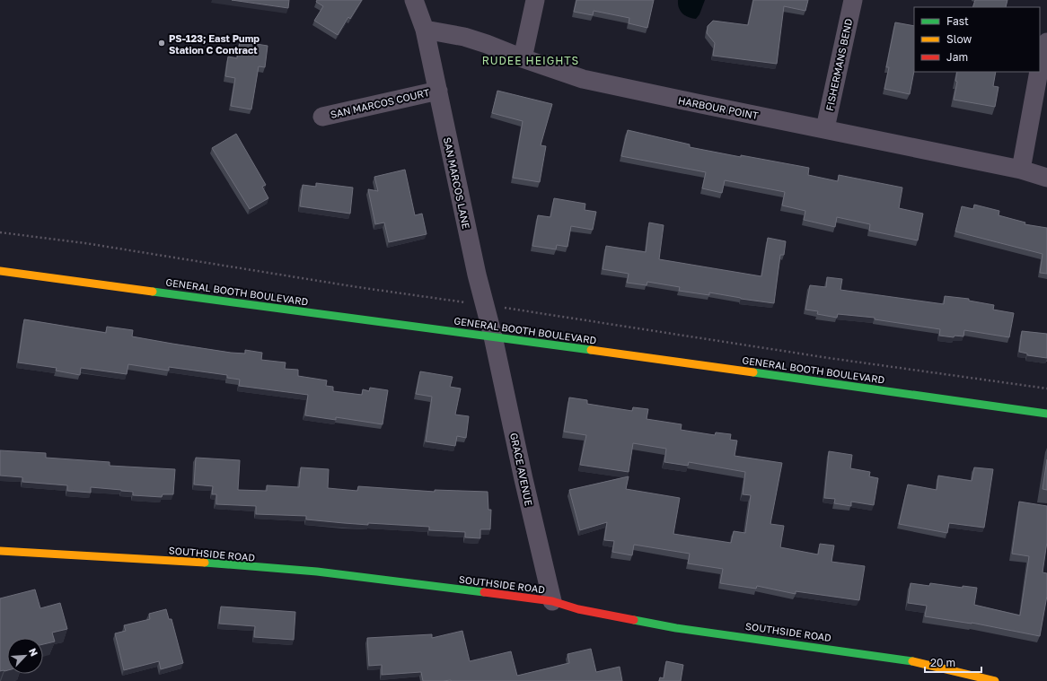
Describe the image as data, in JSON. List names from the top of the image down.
{
  "streets": {
    "main road": ["GENERAL BOOTH BOULEVARD", "SOUTHSIDE ROAD"],
    "street": [
      "FISHERMANS BEND",
      "SAN MARCOS COURT",
      "HARBOUR POINT",
      "SAN MARCOS LANE",
      "GRACE AVENUE"
    ]
  },
  "crossings": [
    ["FISHERMANS BEND", "HARBOUR POINT"],
    ["SAN MARCOS COURT", "SAN MARCOS LANE"],
    ["HARBOUR POINT", "SAN MARCOS LANE"],
    ["SAN MARCOS LANE", "GENERAL BOOTH BOULEVARD"],
    ["SAN MARCOS LANE", "GRACE AVENUE"],
    ["GENERAL BOOTH BOULEVARD", "GRACE AVENUE"],
    ["GRACE AVENUE", "SOUTHSIDE ROAD"]
  ],
  "districts": ["RUDEE HEIGHTS"],
  "places": ["PS-123; East Pump Station C Contract"],
  "legend": ["Fast", "Slow", "Jam"],
  "scale_bar": "20 m",
  "north": "top right"
}
